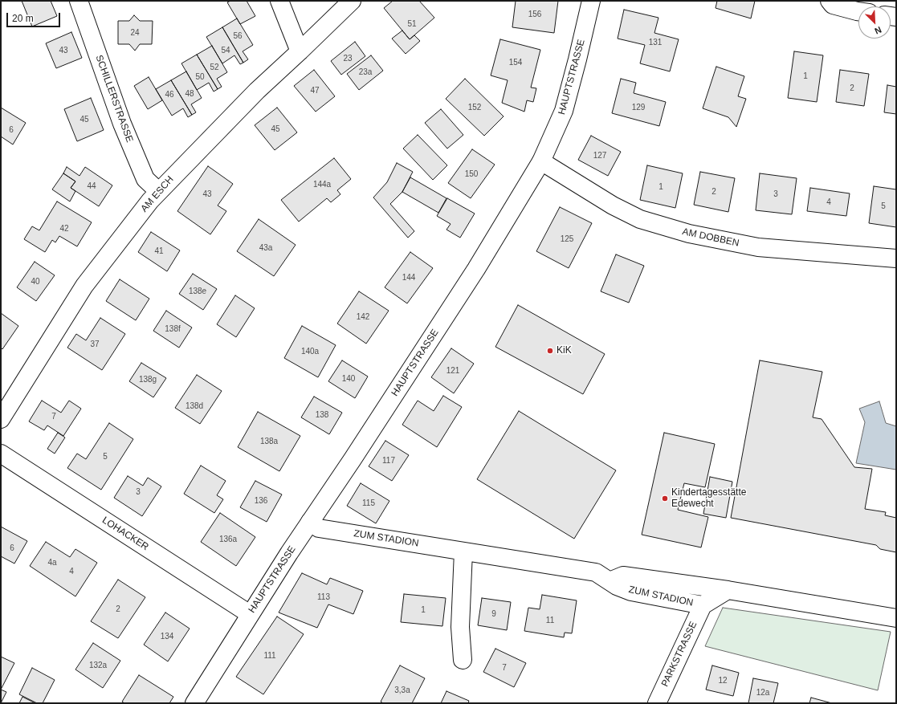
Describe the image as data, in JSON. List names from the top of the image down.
{
  "streets": {
    "street": [
      "HAUPTSTRASSE",
      "SCHILLERSTRASSE",
      "AM ESCH",
      "AM DOBBEN",
      "LOHACKER",
      "ZUM STADION",
      "PARKSTRASSE"
    ]
  },
  "crossings": [
    ["HAUPTSTRASSE", "AM DOBBEN"],
    ["HAUPTSTRASSE", "LOHACKER"],
    ["HAUPTSTRASSE", "ZUM STADION"],
    ["SCHILLERSTRASSE", "AM ESCH"],
    ["ZUM STADION", "PARKSTRASSE"]
  ],
  "places": ["KiK", "Kindertagesstätte Edewecht"],
  "house_numbers": [
    "156",
    "51",
    "24",
    "56",
    "131",
    "43",
    "54",
    "23",
    "154",
    "52",
    "23a",
    "1",
    "50",
    "2",
    "47",
    "48",
    "46",
    "152",
    "129",
    "45",
    "45",
    "6",
    "127",
    "150",
    "144a",
    "44",
    "1",
    "2",
    "43",
    "3",
    "4",
    "5",
    "42",
    "125",
    "43a",
    "41",
    "144",
    "40",
    "138e",
    "142",
    "138f",
    "37",
    "140a",
    "121",
    "140",
    "138g",
    "138d",
    "138",
    "7",
    "138a",
    "5",
    "117",
    "3",
    "136",
    "115",
    "136a",
    "6",
    "4a",
    "4",
    "113",
    "2",
    "1",
    "9",
    "11",
    "134",
    "111",
    "132a",
    "7",
    "12",
    "3,3a",
    "12a"
  ],
  "scale_bar": "20 m",
  "north": "bottom right"
}
